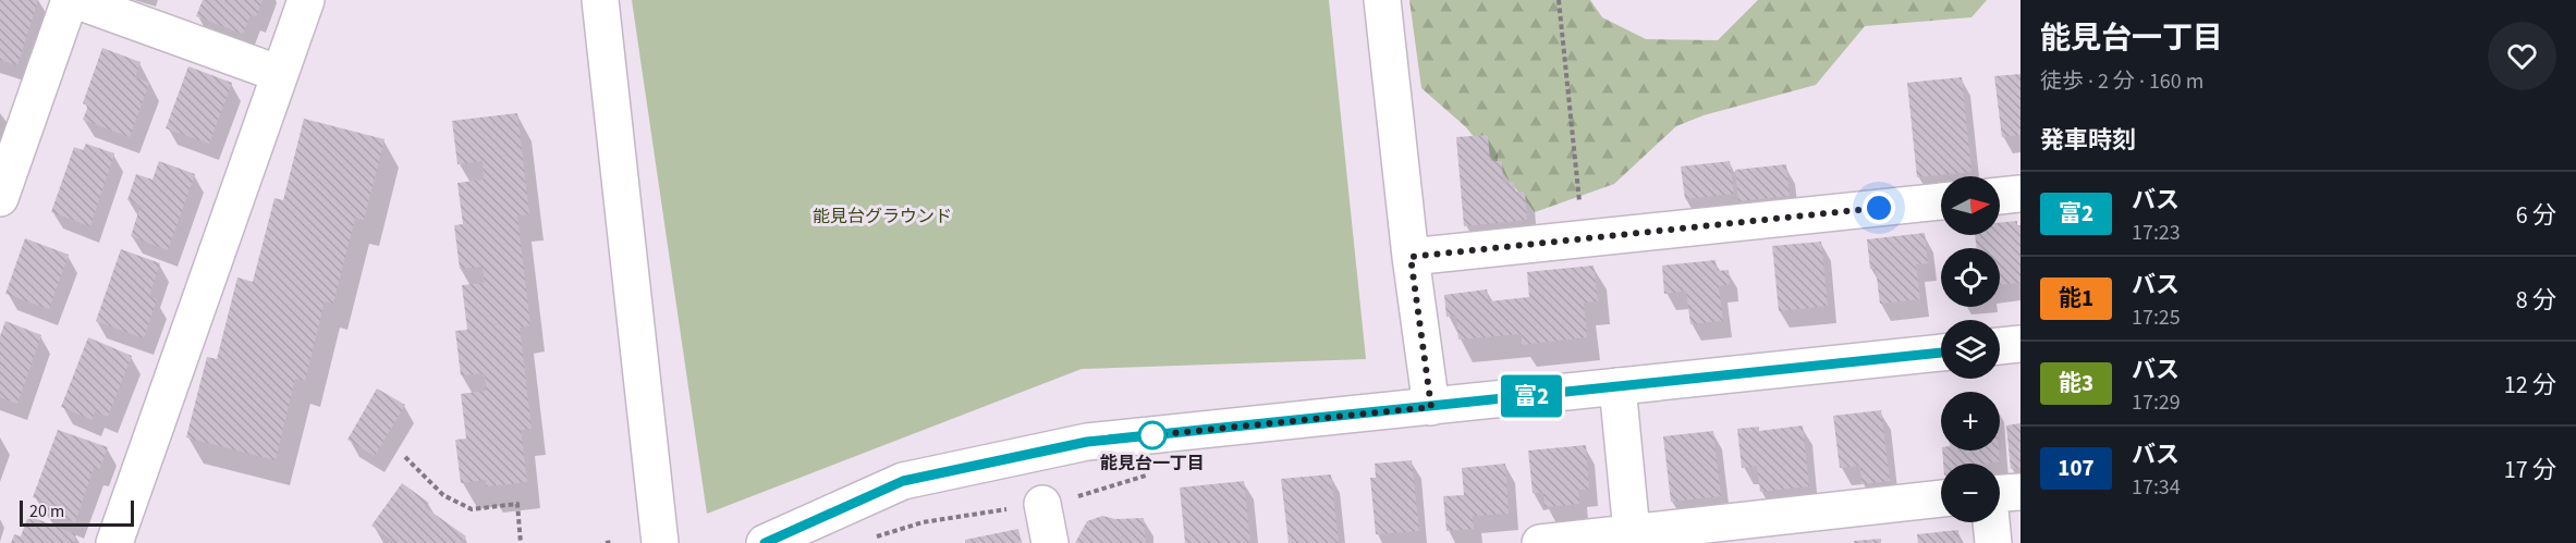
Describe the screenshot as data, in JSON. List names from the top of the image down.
{
  "parks": ["能見台グラウンド"],
  "places": ["能見台一丁目"],
  "lines": ["bus line 富2"],
  "scale_bar": "20 m",
  "north": "right",
  "page": {
    "on_map": "富2",
    "heading": [
      ["能見台一丁目", "徒歩 · 2 分 · 160 m"],
      "発車時刻"
    ],
    "list": [
      {
        "mark": "富2",
        "name": "バス",
        "note": "17:23",
        "value": "6 分"
      },
      {
        "mark": "能1",
        "name": "バス",
        "note": "17:25",
        "value": "8 分"
      },
      {
        "mark": "能3",
        "name": "バス",
        "note": "17:29",
        "value": "12 分"
      },
      {
        "mark": "107",
        "name": "バス",
        "note": "17:34",
        "value": "17 分"
      }
    ],
    "map_buttons": ["+", "−"],
    "scale": "20 m"
  }
}
